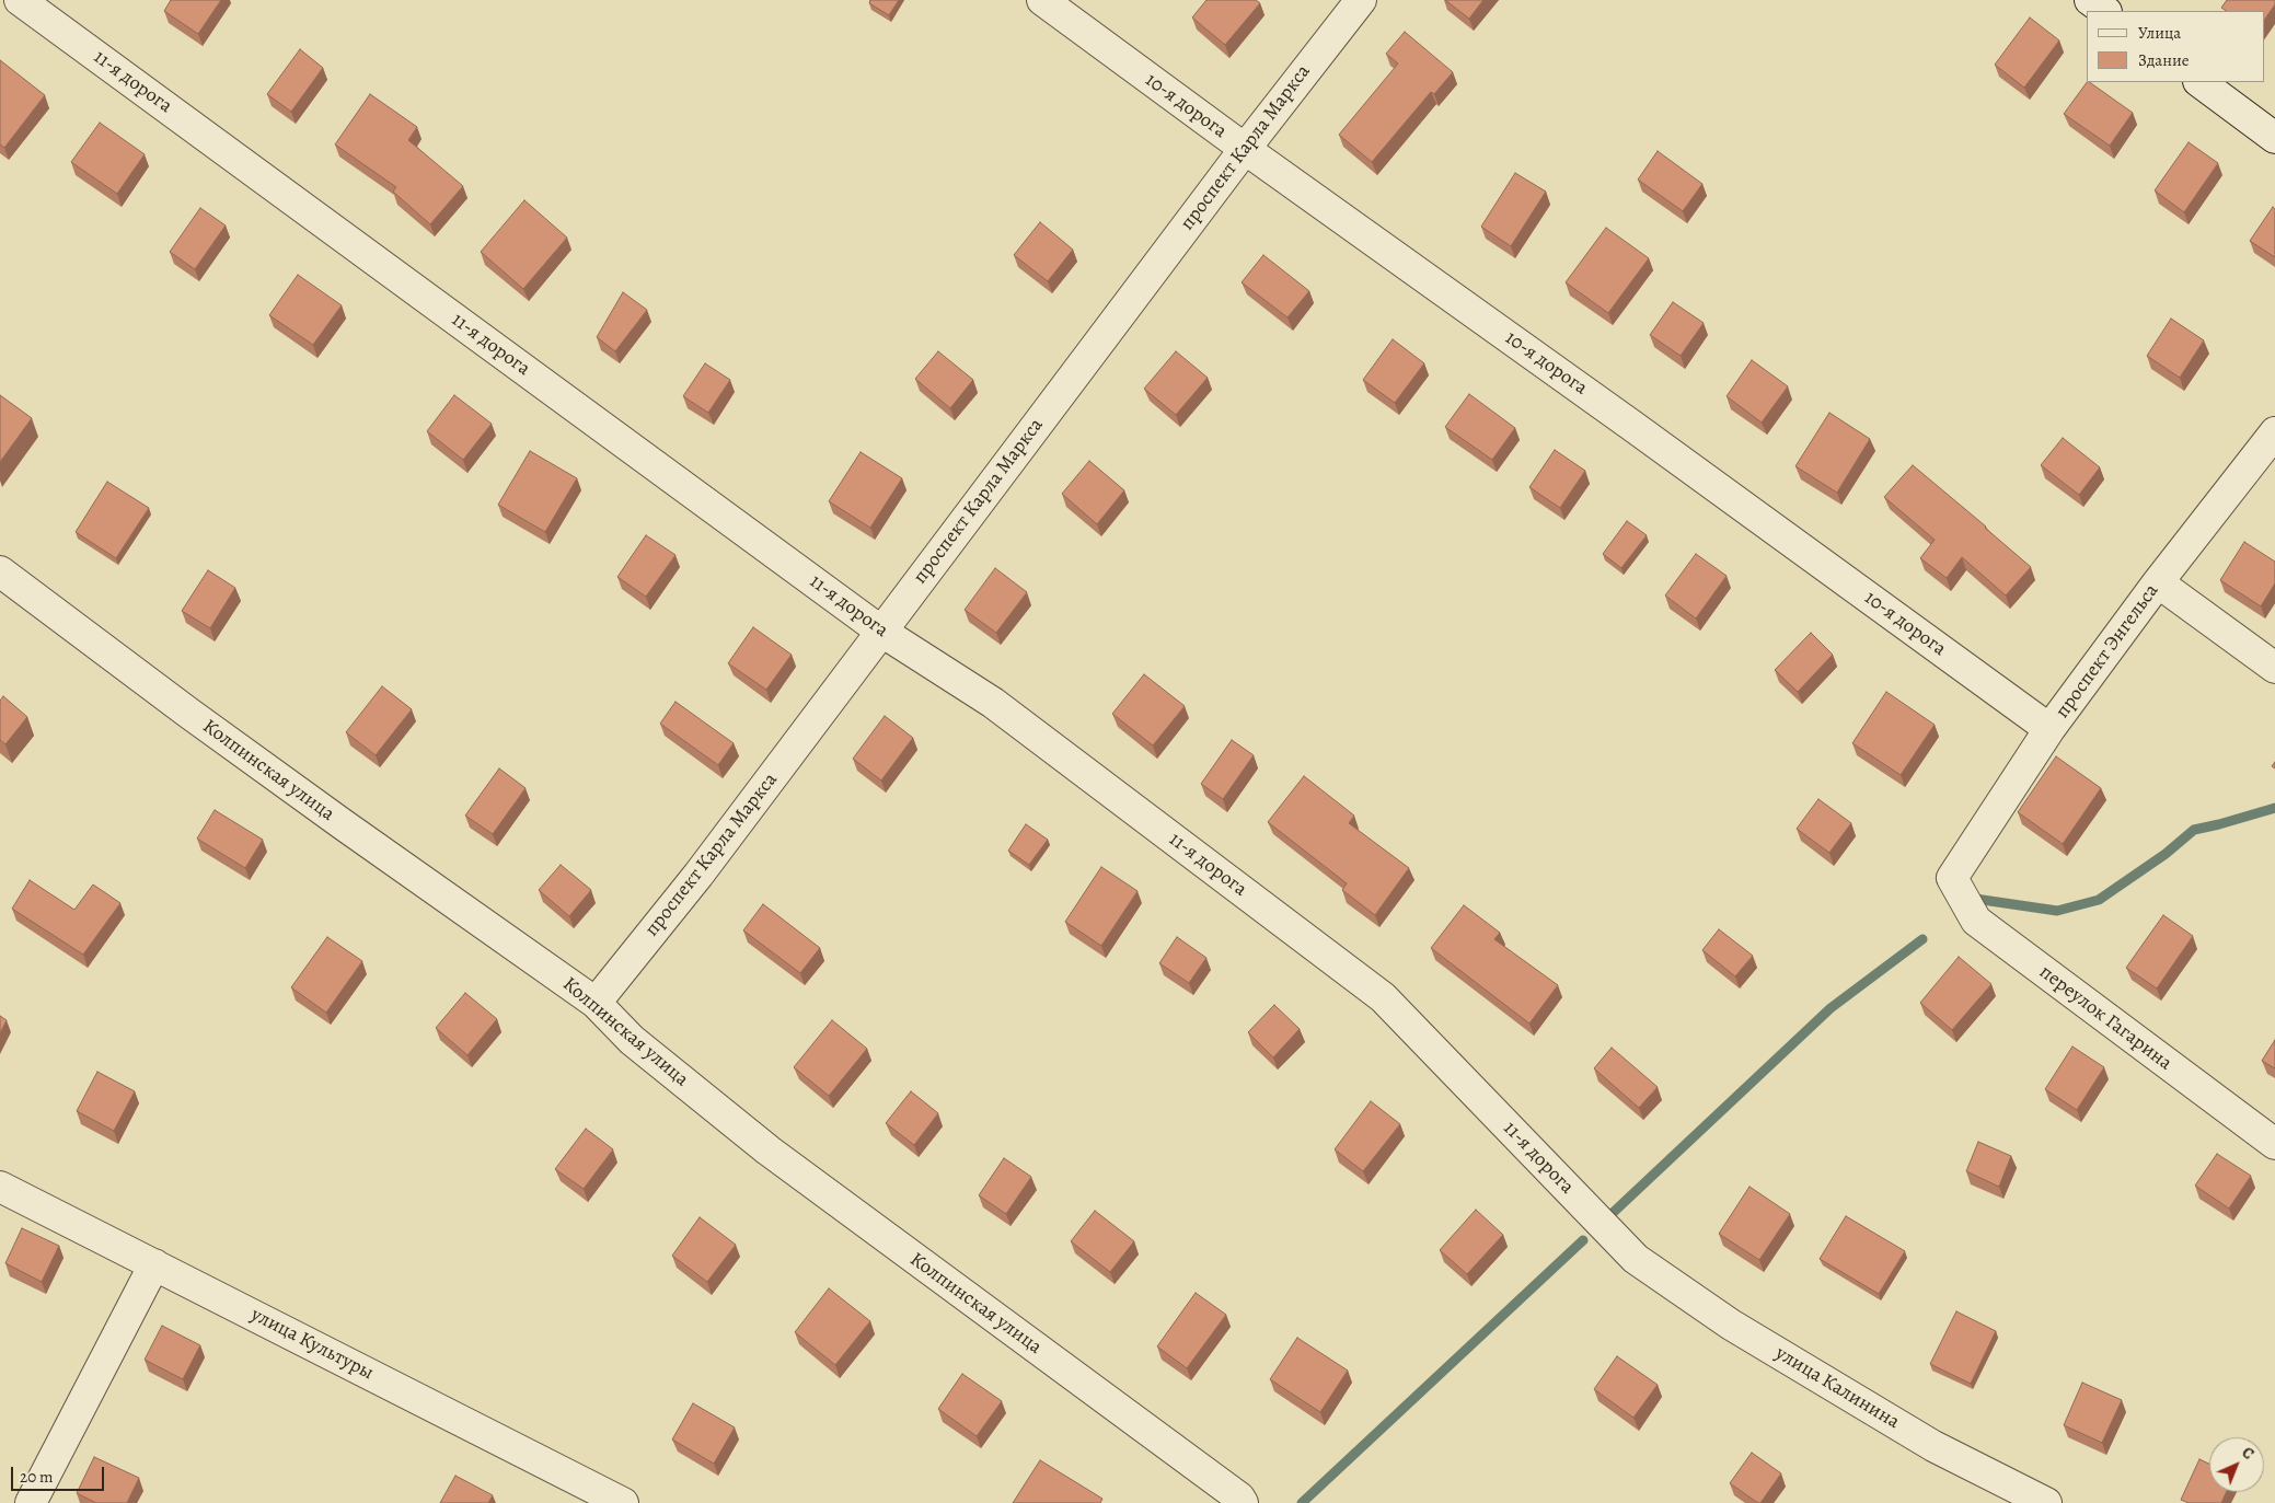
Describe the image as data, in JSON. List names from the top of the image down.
{
  "streets": {
    "street": [
      "11-я дорога",
      "10-я дорога",
      "проспект Карла Маркса",
      "проспект Энгельса",
      "Колпинская улица",
      "переулок Гагарина",
      "улица Культуры",
      "улица Калинина"
    ]
  },
  "crossings": [
    ["11-я дорога", "проспект Карла Маркса"],
    ["11-я дорога", "улица Калинина"],
    ["10-я дорога", "проспект Карла Маркса"],
    ["10-я дорога", "проспект Энгельса"],
    ["проспект Карла Маркса", "Колпинская улица"],
    ["проспект Энгельса", "переулок Гагарина"]
  ],
  "legend": ["Улица", "Здание"],
  "scale_bar": "20 m",
  "north": "top right"
}
